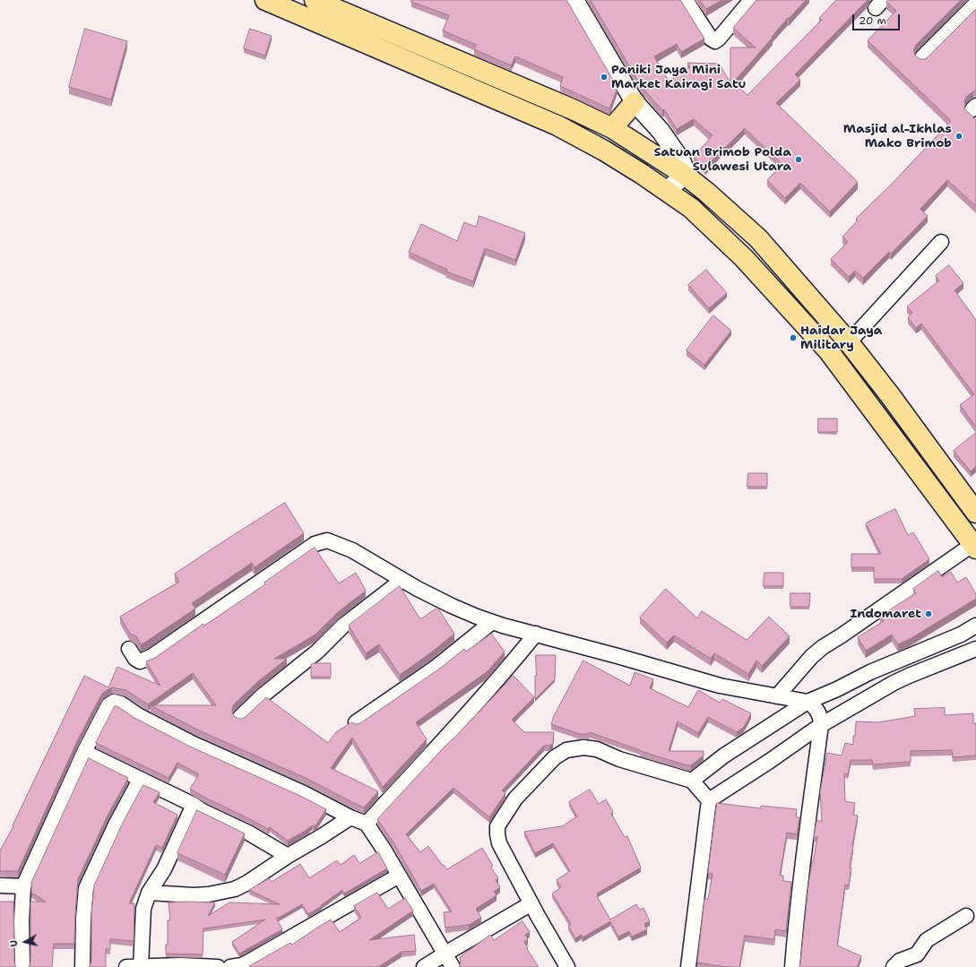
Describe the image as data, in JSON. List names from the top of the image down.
{
  "places": [
    "Paniki Jaya Mini Market Kairagi Satu",
    "Masjid al-Ikhlas Mako Brimob",
    "Satuan Brimob Polda Sulawesi Utara",
    "Haidar Jaya Military",
    "Indomaret"
  ],
  "scale_bar": "20 m",
  "north": "left"
}
